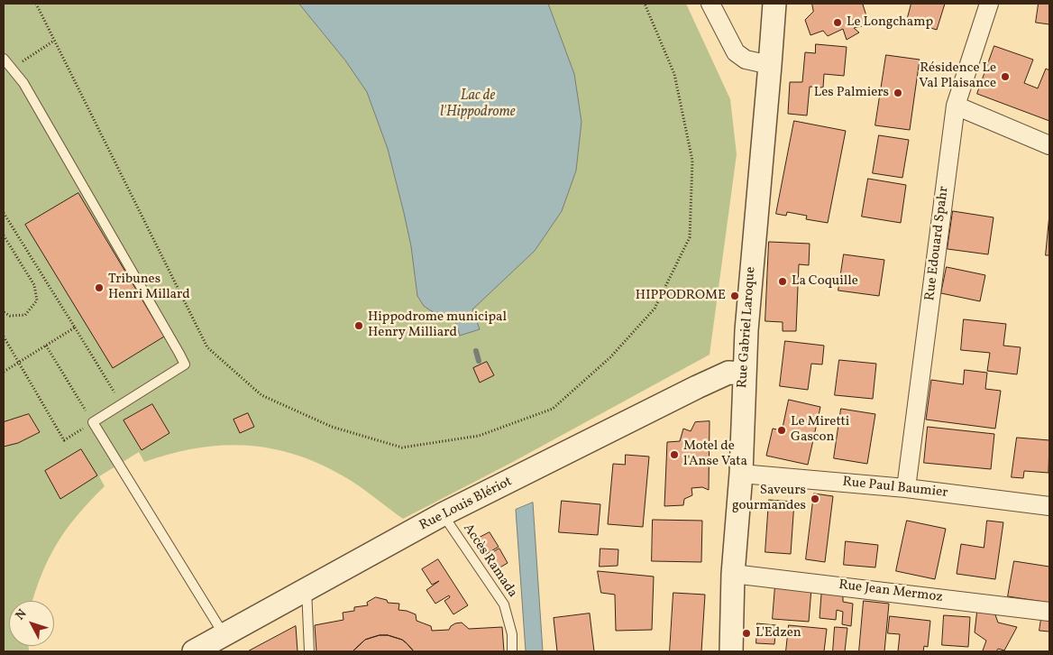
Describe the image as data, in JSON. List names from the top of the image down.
{
  "streets": {
    "street": [
      "Rue Edouard Spahr",
      "Rue Gabriel Laroque",
      "Rue Paul Baumier",
      "Rue Louis Blériot",
      "Rue Jean Mermoz"
    ],
    "lane": ["Accès Ramada"]
  },
  "crossings": [
    ["Rue Edouard Spahr", "Rue Paul Baumier"],
    ["Rue Gabriel Laroque", "Rue Paul Baumier"],
    ["Rue Gabriel Laroque", "Rue Louis Blériot"],
    ["Rue Gabriel Laroque", "Rue Jean Mermoz"],
    ["Rue Louis Blériot", "Accès Ramada"]
  ],
  "water": ["Lac de l'Hippodrome"],
  "places": [
    "Le Longchamp",
    "Résidence Le Val Plaisance",
    "Les Palmiers",
    "La Coquille",
    "Tribunes Henri Millard",
    "HIPPODROME",
    "Hippodrome municipal Henry Milliard",
    "Le Miretti Gascon",
    "Motel de l'Anse Vata",
    "Saveurs gourmandes",
    "L'Edzen"
  ],
  "north": "top left"
}
